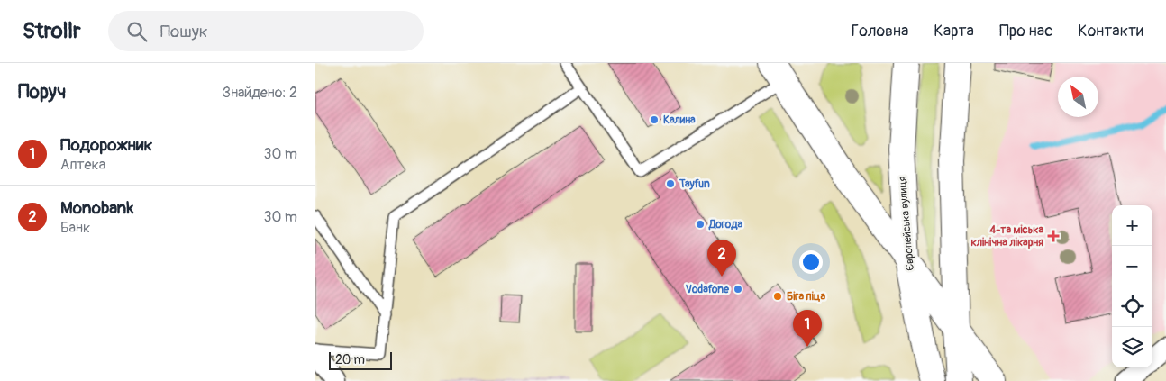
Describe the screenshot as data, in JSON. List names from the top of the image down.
{
  "streets": {
    "main road": ["Європейська вулиця"]
  },
  "places": {
    "other": [
      "Калина",
      "Tayfun",
      "Догода",
      "Vodafone",
      "Біга піца"
    ],
    "health": ["4-та міська клінічна лікарня"]
  },
  "scale_bar": "20 m",
  "north": "top left",
  "page": {
    "header": "Strollr",
    "search": "Пошук",
    "nav": [
      "Головна",
      "Карта",
      "Про нас",
      "Контакти"
    ],
    "heading": ["Поруч", "Знайдено: 2"],
    "list": [
      {
        "mark": "1",
        "name": "Подорожник",
        "note": "Аптека",
        "value": "30 m"
      },
      {
        "mark": "2",
        "name": "Monobank",
        "note": "Банк",
        "value": "30 m"
      }
    ],
    "map_buttons": ["+", "−"],
    "pins": ["2", "1"],
    "scale": "20 m"
  }
}
